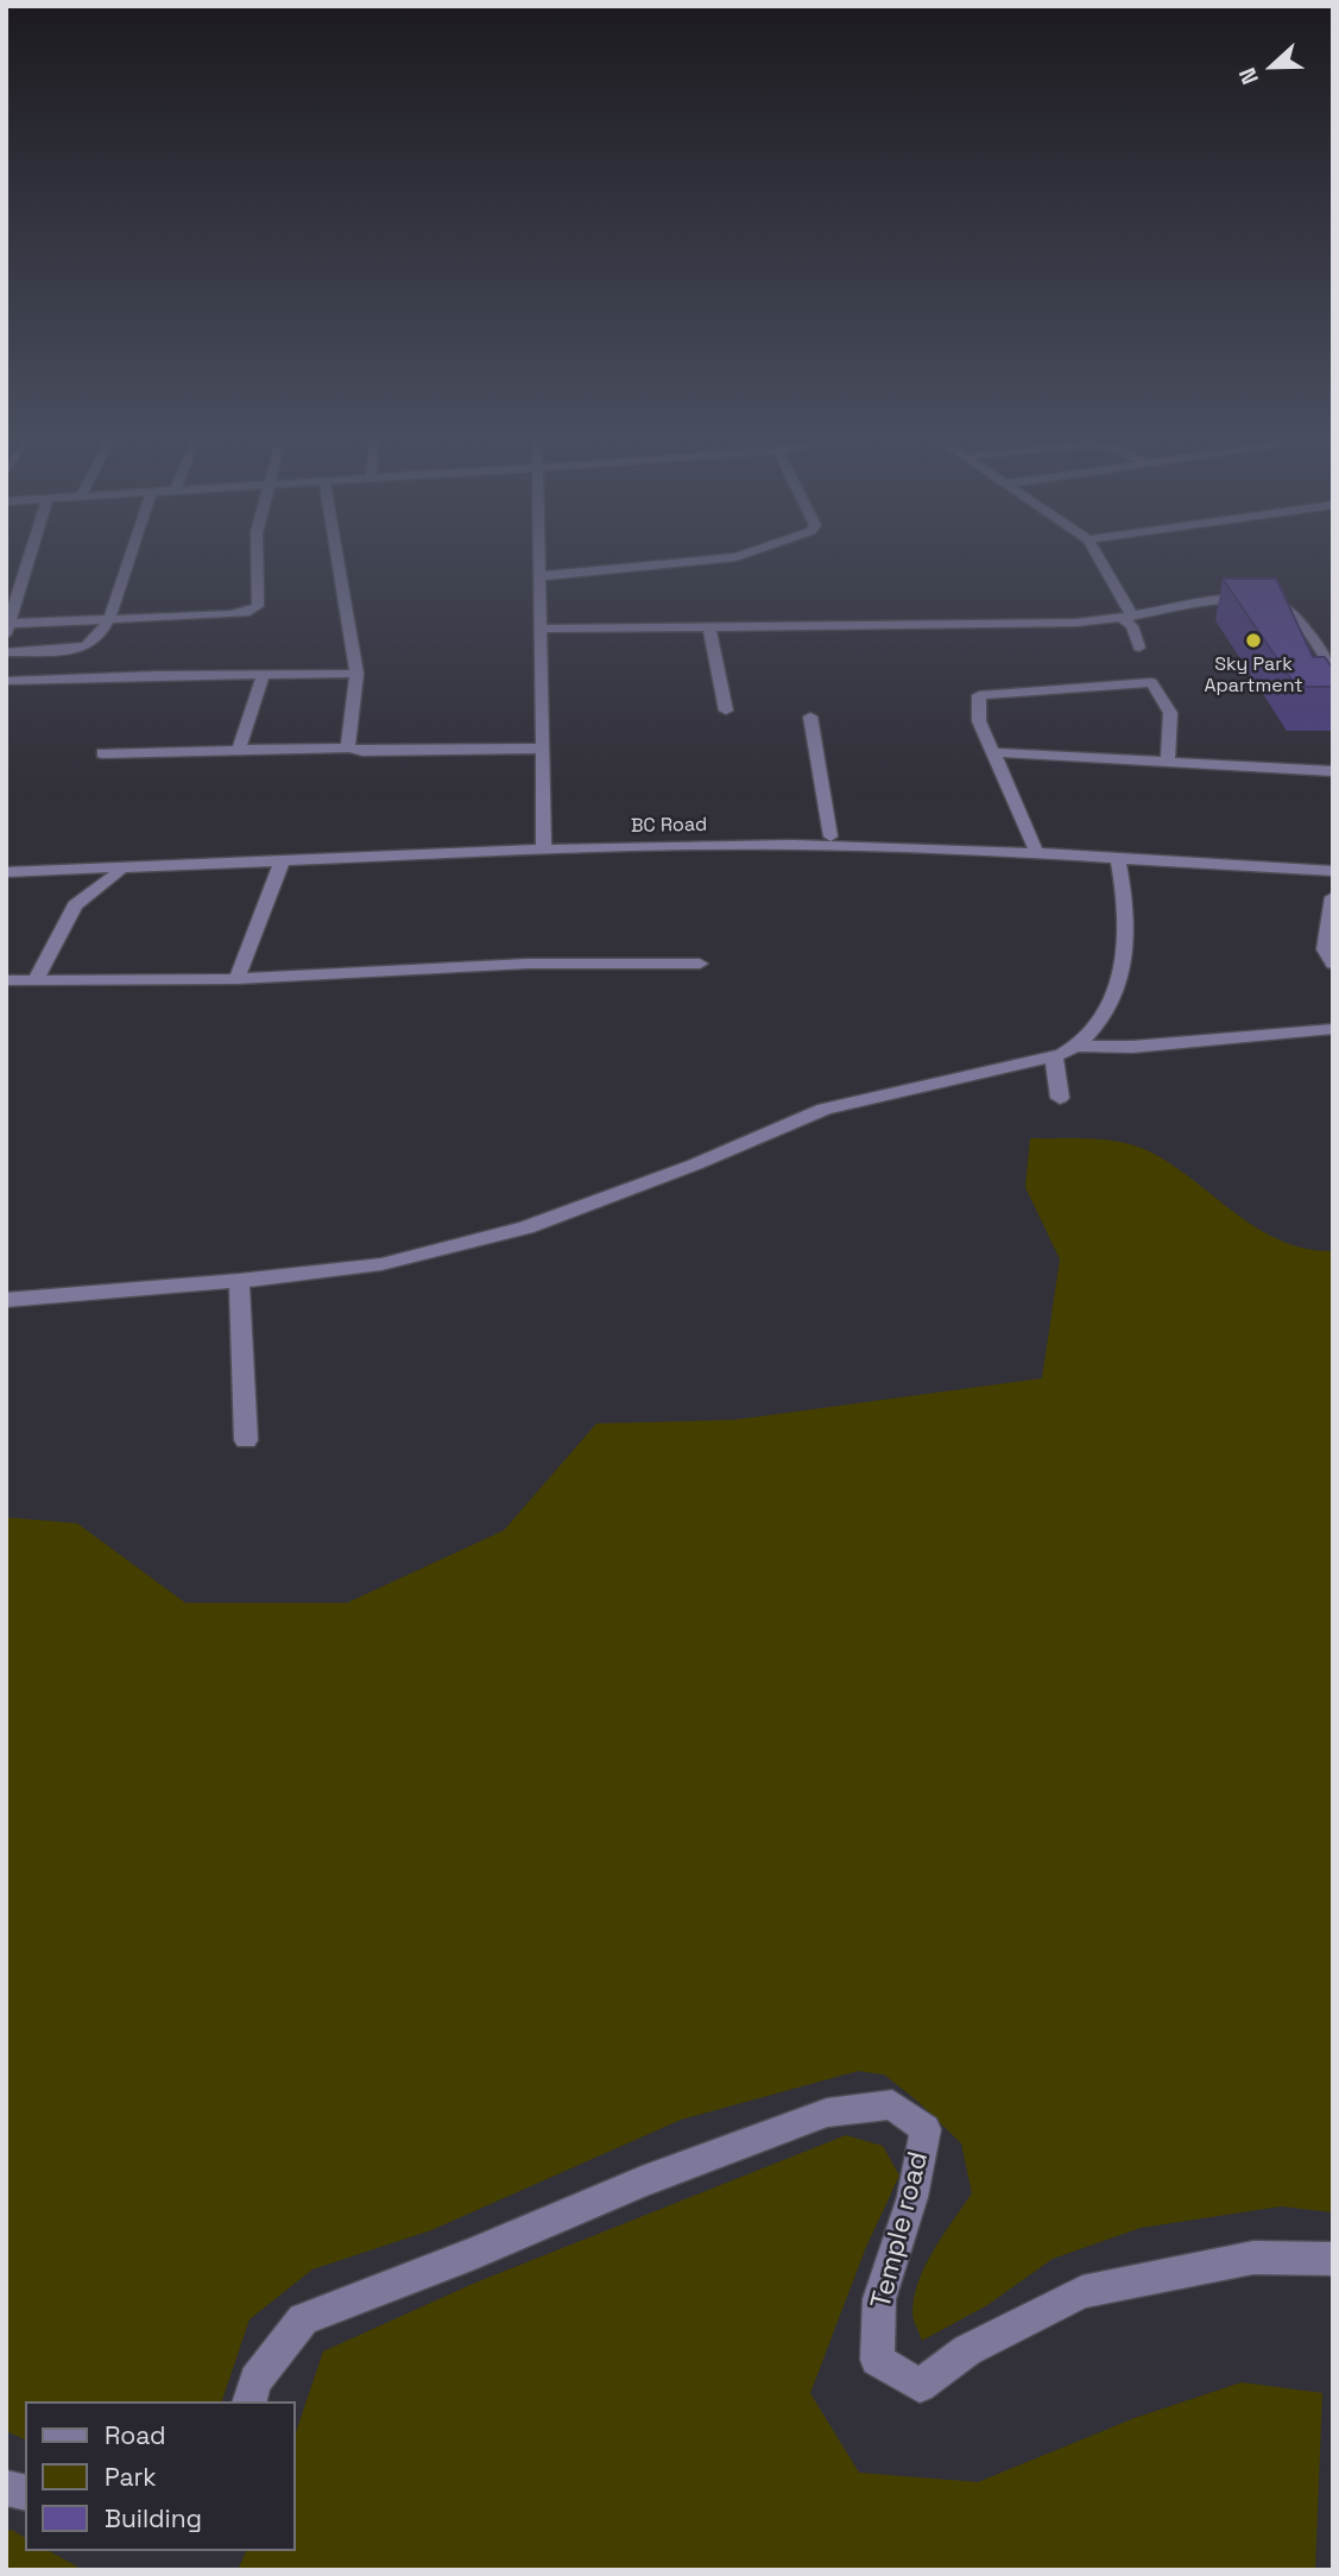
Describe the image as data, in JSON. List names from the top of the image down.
{
  "streets": {
    "street": ["BC Road", "Temple road"]
  },
  "places": ["Sky Park Apartment"],
  "legend": ["Road", "Park", "Building"],
  "north": "left"
}
